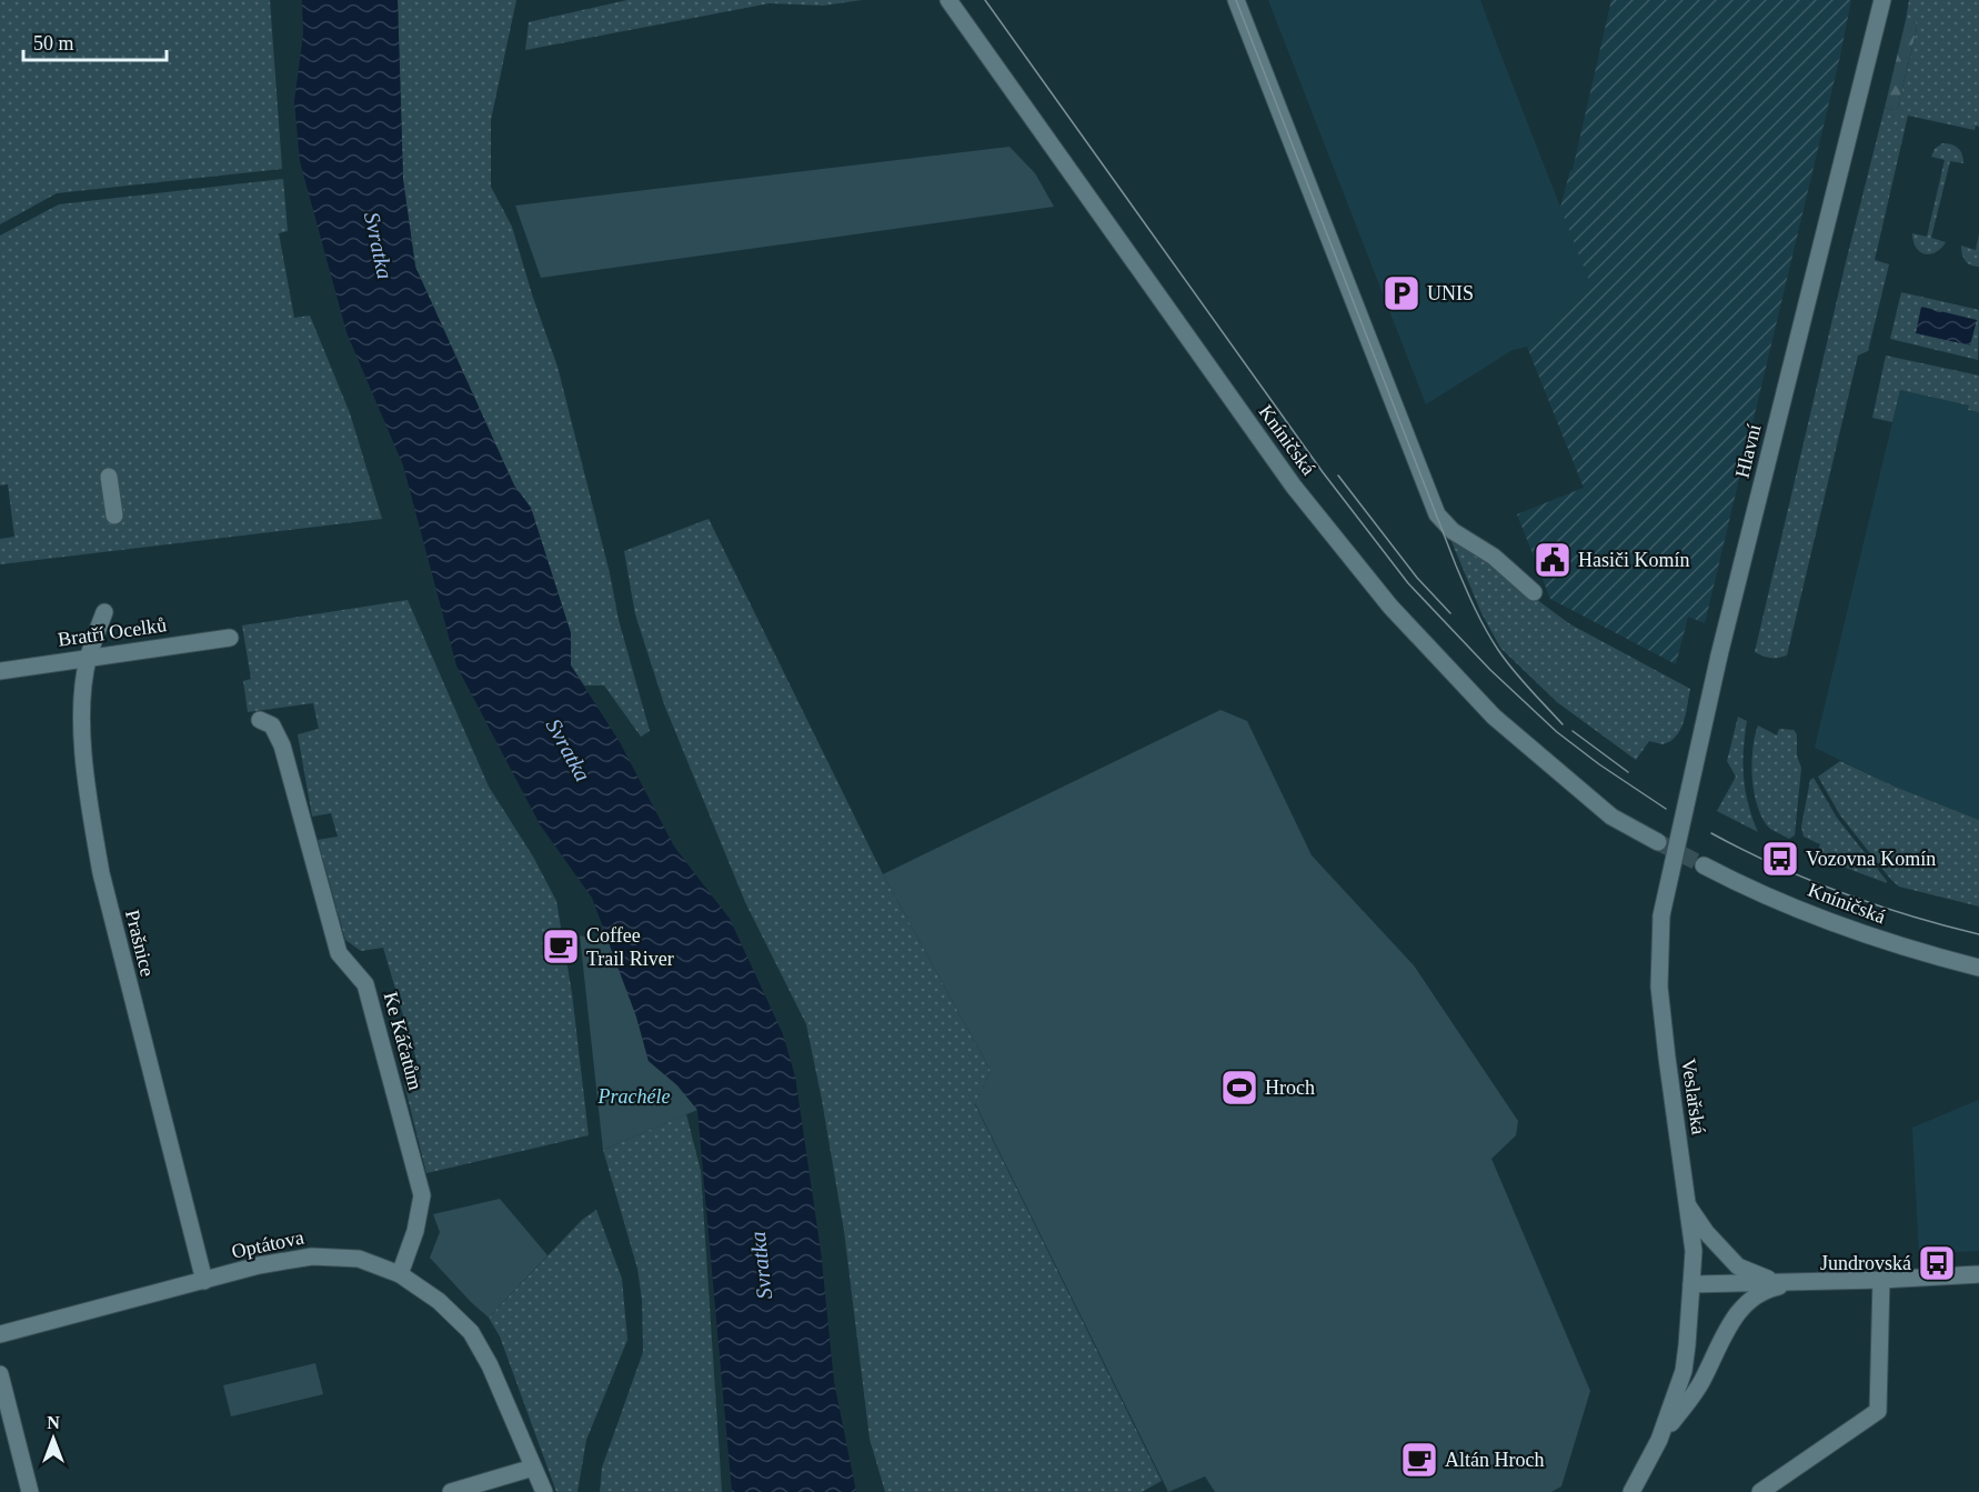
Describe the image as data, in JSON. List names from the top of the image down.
{
  "streets": {
    "street": [
      "Kníničská",
      "Hlavní",
      "Bratří Ocelků",
      "Prašnice",
      "Ke Káčatům",
      "Veslařská",
      "Optátova"
    ]
  },
  "crossings": [
    ["Hlavní", "Veslařská"],
    ["Bratří Ocelků", "Prašnice"],
    ["Prašnice", "Optátova"],
    ["Ke Káčatům", "Optátova"]
  ],
  "water": ["Svratka"],
  "parks": ["Prachéle"],
  "places": {
    "parking": ["UNIS"],
    "public building": ["Hasiči Komín"],
    "bus stop": ["Vozovna Komín", "Jundrovská"],
    "cafe": ["Coffee Trail River", "Altán Hroch"],
    "sports": ["Hroch"]
  },
  "scale_bar": "50 m",
  "north": "top"
}
